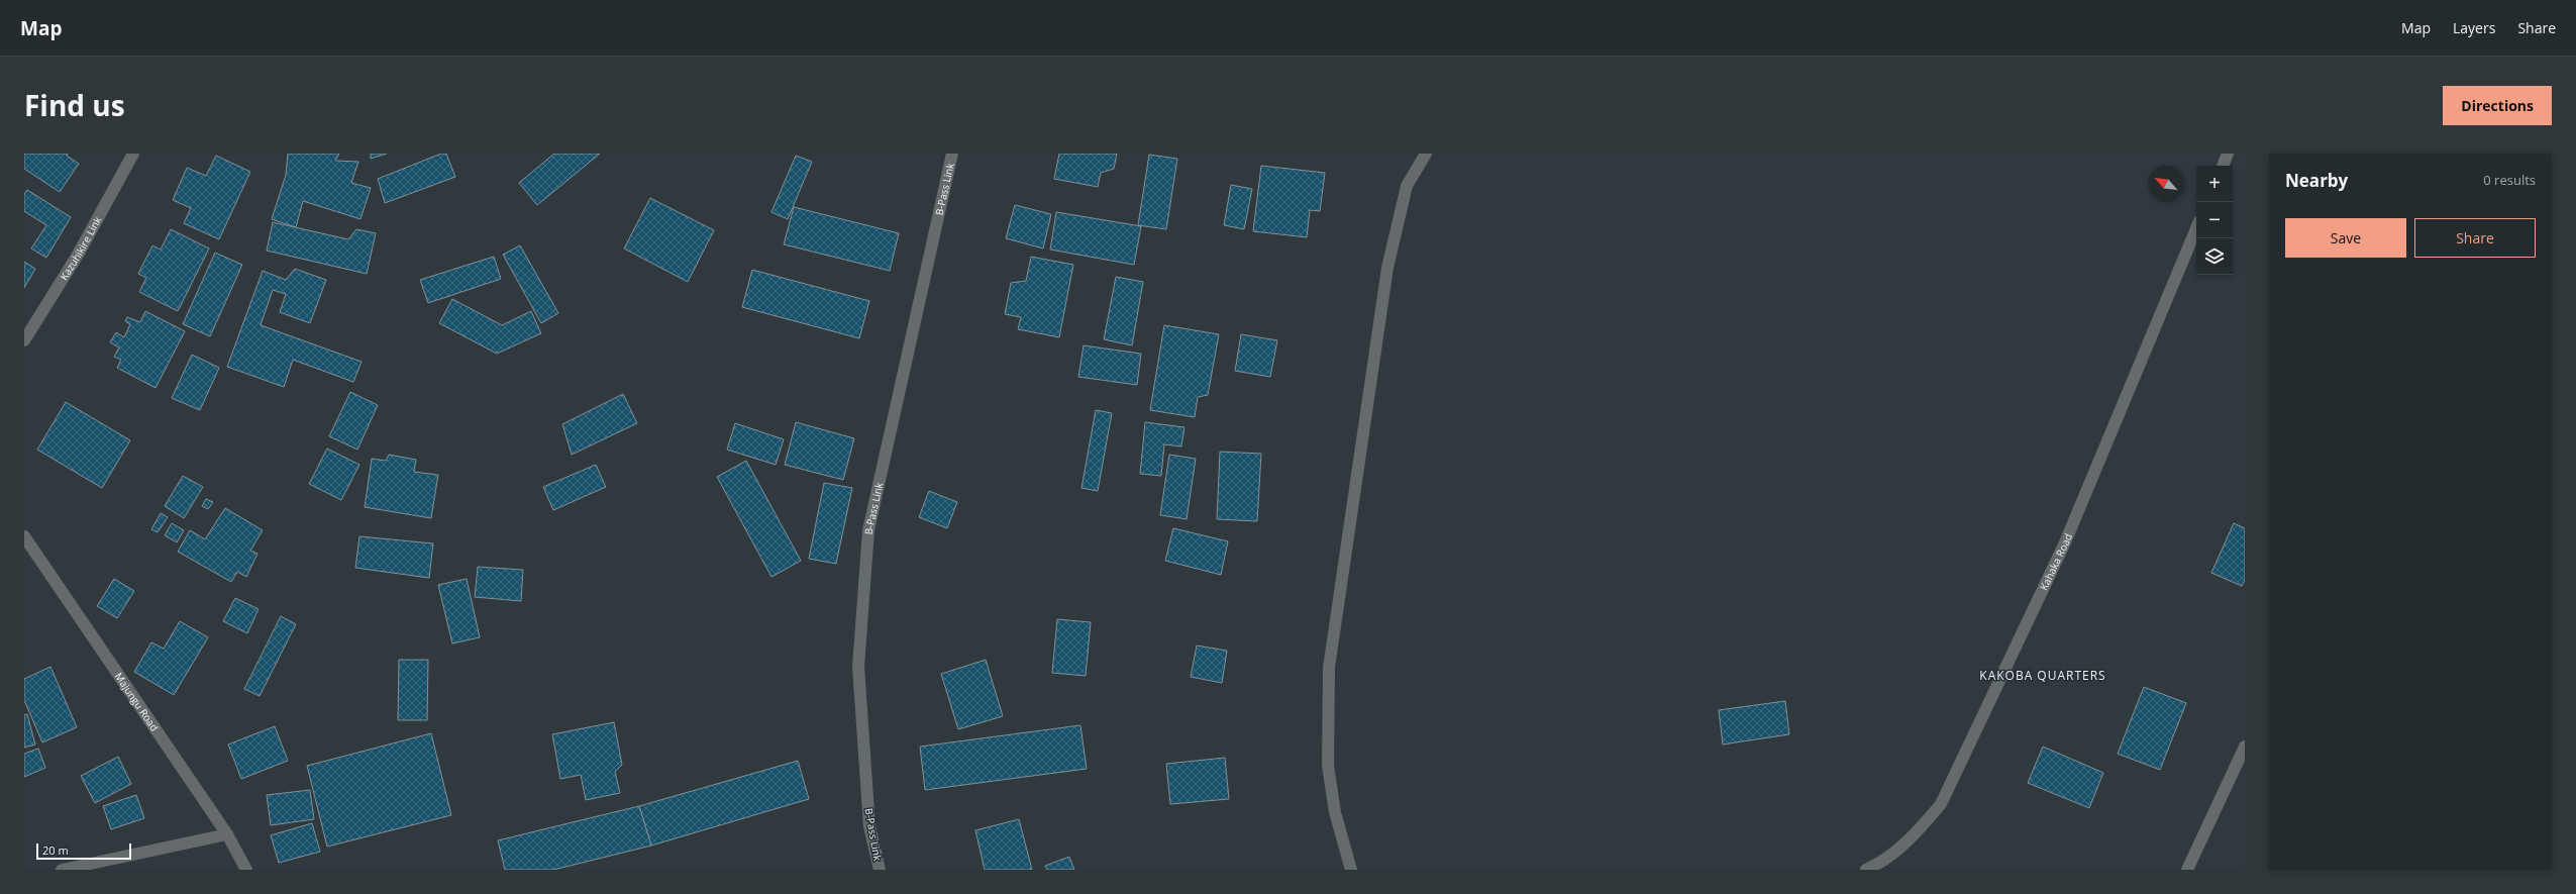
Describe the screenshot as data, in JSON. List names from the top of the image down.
{
  "streets": {
    "street": [
      "B-Pass Link",
      "Kazuhikire Link",
      "Kahaka Road",
      "Majungu Road"
    ]
  },
  "districts": ["KAKOBA QUARTERS"],
  "scale_bar": "20 m",
  "north": "top left",
  "page": {
    "header": "Map",
    "nav": ["Map", "Layers", "Share"],
    "title": "Find us",
    "buttons": [
      "Directions",
      ["Save", "Share"]
    ],
    "heading": ["Nearby", "0 results"],
    "map_buttons": ["+", "−"],
    "scale": "20 m"
  }
}
